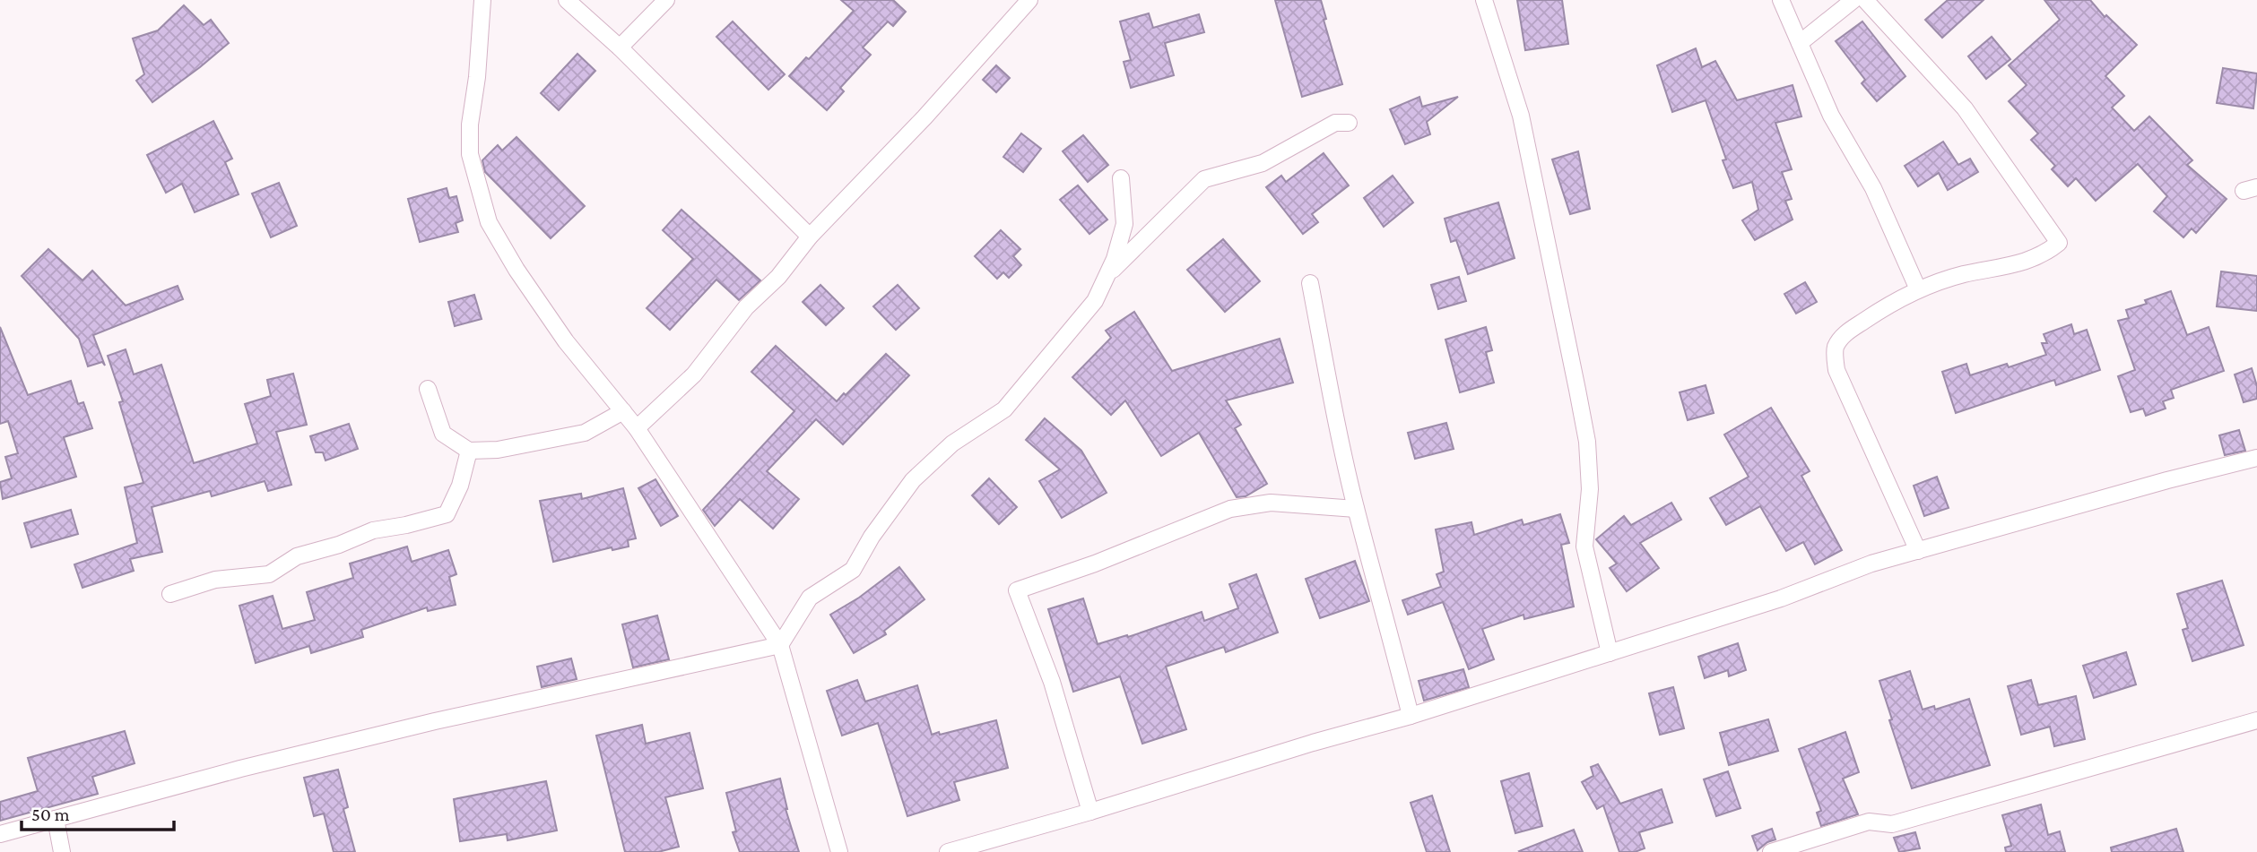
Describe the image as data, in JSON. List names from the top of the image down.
{
  "scale_bar": "50 m"
}
